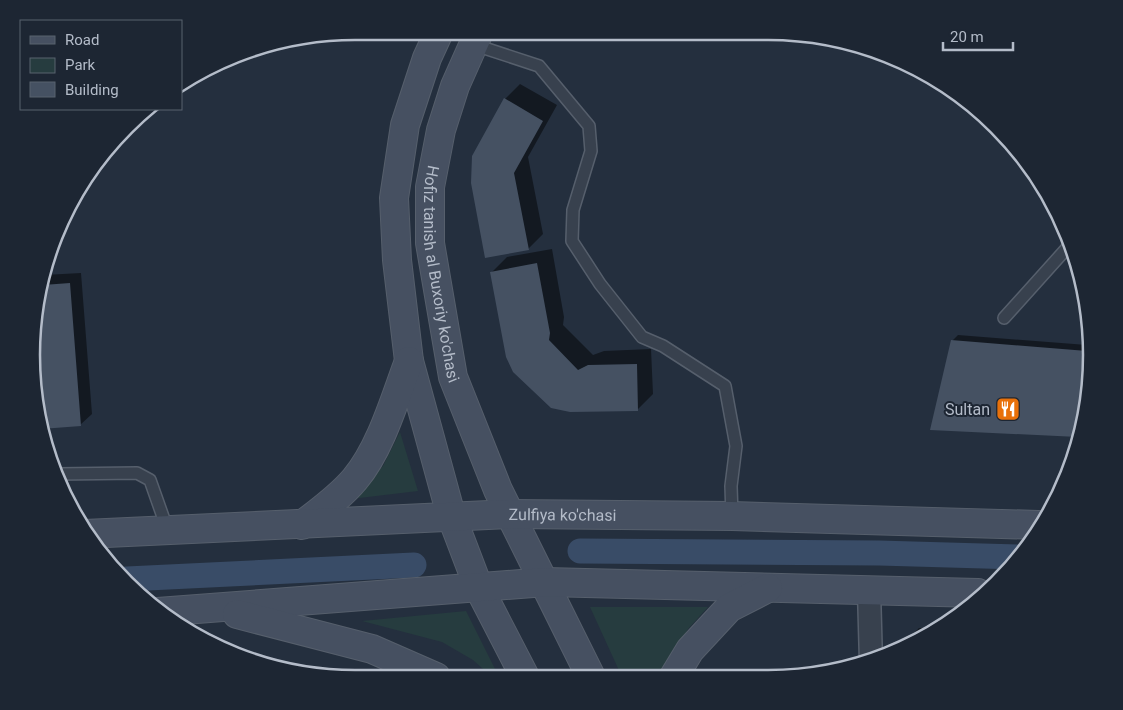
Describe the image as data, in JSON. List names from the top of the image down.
{
  "streets": {
    "main road": ["Hofiz tanish al Buxoriy ko'chasi", "Zulfiya ko'chasi"]
  },
  "crossings": [
    ["Hofiz tanish al Buxoriy ko'chasi", "Zulfiya ko'chasi"]
  ],
  "places": {
    "restaurant": ["Sultan"]
  },
  "legend": ["Road", "Park", "Building"],
  "scale_bar": "20 m"
}
